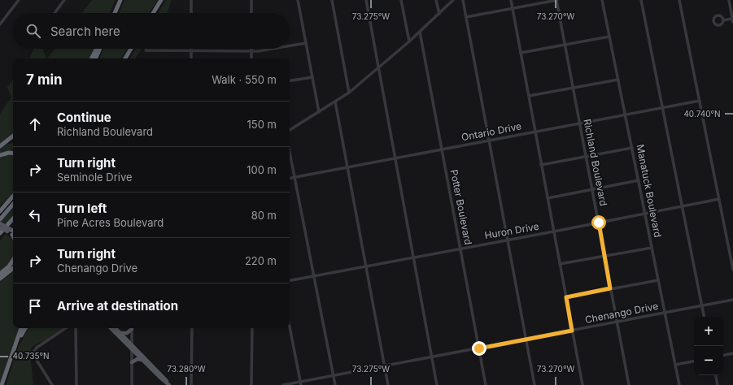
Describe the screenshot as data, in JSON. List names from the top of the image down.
{
  "streets": {
    "street": [
      "Ontario Drive",
      "Richland Boulevard",
      "Manatuck Boulevard",
      "Potter Boulevard",
      "Huron Drive",
      "Chenango Drive"
    ]
  },
  "crossings": [
    ["Ontario Drive", "Richland Boulevard"],
    ["Ontario Drive", "Manatuck Boulevard"],
    ["Ontario Drive", "Potter Boulevard"],
    ["Richland Boulevard", "Huron Drive"],
    ["Richland Boulevard", "Chenango Drive"],
    ["Manatuck Boulevard", "Huron Drive"],
    ["Manatuck Boulevard", "Chenango Drive"],
    ["Potter Boulevard", "Huron Drive"],
    ["Potter Boulevard", "Chenango Drive"]
  ],
  "page": {
    "search": "Search here",
    "heading": ["7 min", "Walk · 550 m"],
    "list": [
      ["Continue", "Richland Boulevard", "150 m"],
      ["Turn right", "Seminole Drive", "100 m"],
      ["Turn left", "Pine Acres Boulevard", "80 m"],
      ["Turn right", "Chenango Drive", "220 m"],
      "Arrive at destination"
    ],
    "map_buttons": ["+", "−"]
  },
  "coordinates": [
    "73.275°W",
    "73.270°W",
    "40.740°N",
    "40.735°N",
    "73.280°W"
  ]
}
